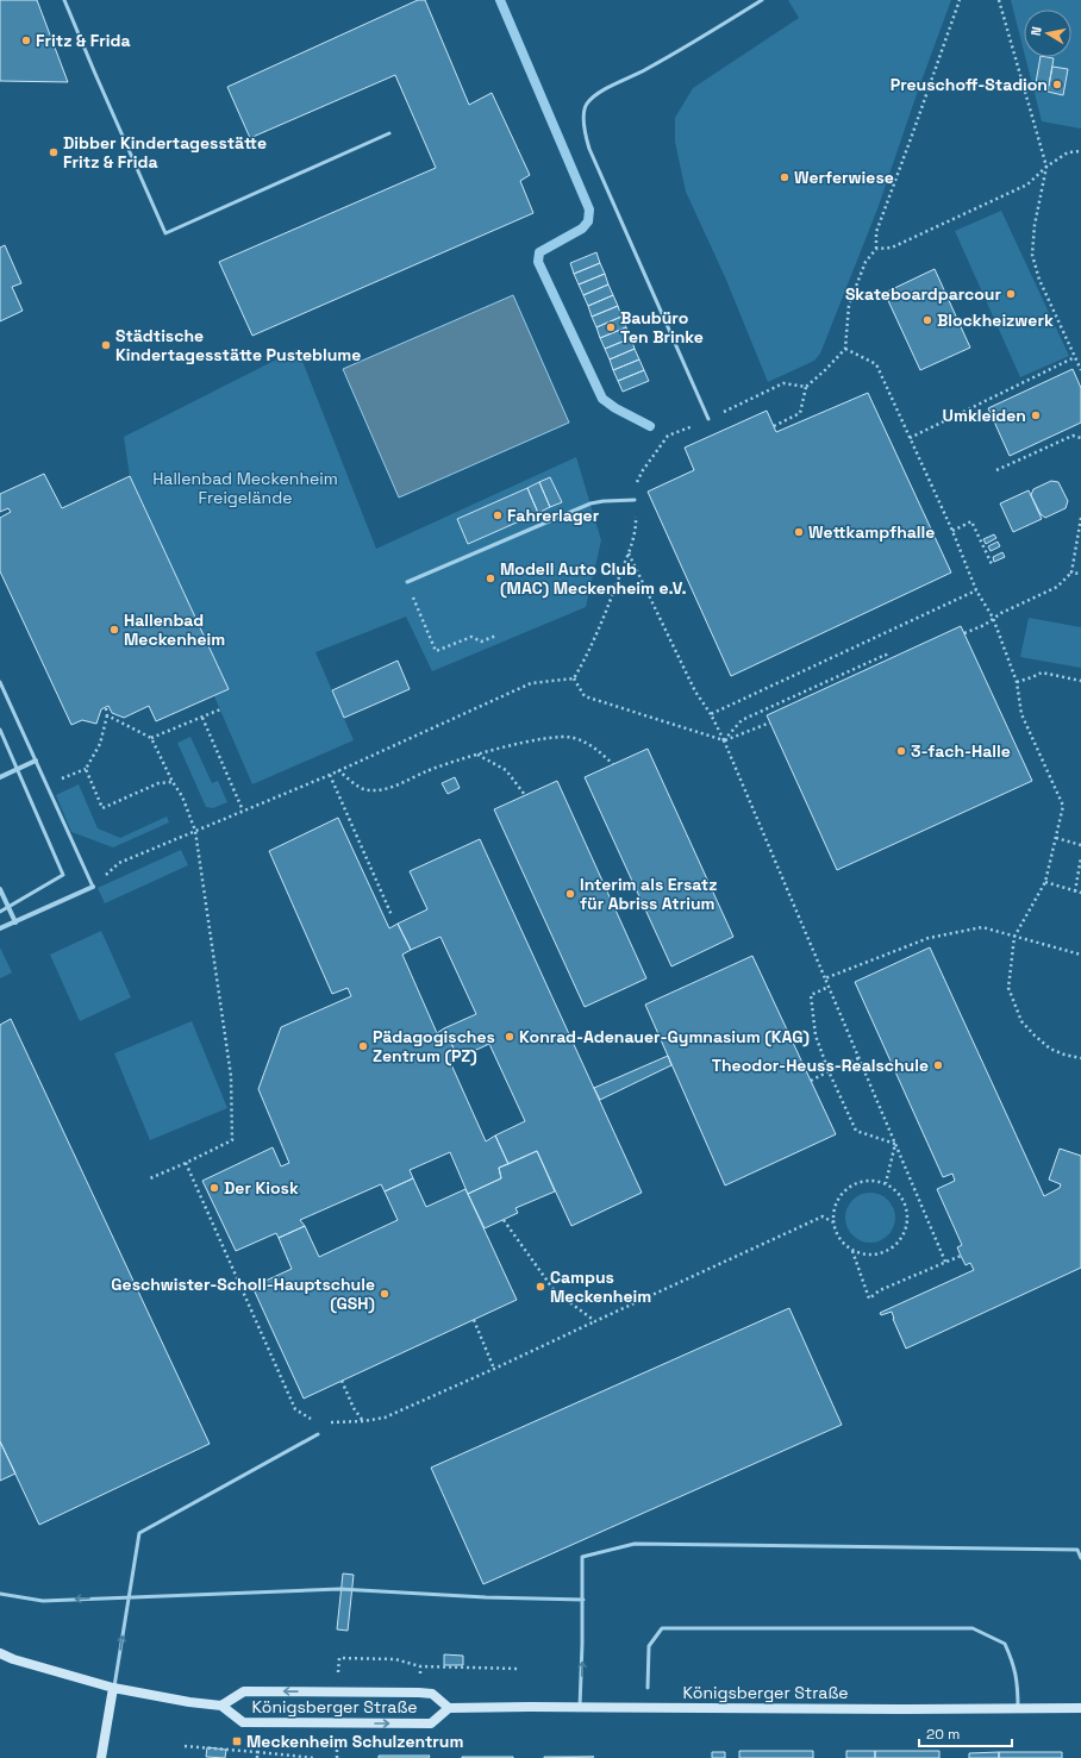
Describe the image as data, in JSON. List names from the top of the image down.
{
  "streets": {
    "street": ["Königsberger Straße"]
  },
  "parks": ["Hallenbad Meckenheim Freigelände"],
  "places": {
    "other": [
      "Fritz & Frida",
      "Preuschoff-Stadion",
      "Dibber Kindertagesstätte Fritz & Frida",
      "Werferwiese",
      "Skateboardparcour",
      "Blockheizwerk",
      "Baubüro Ten Brinke",
      "Städtische Kindertagesstätte Pusteblume",
      "Umkleiden",
      "Fahrerlager",
      "Wettkampfhalle",
      "Modell Auto Club (MAC) Meckenheim e.V.",
      "Hallenbad Meckenheim",
      "3-fach-Halle",
      "Interim als Ersatz für Abriss Atrium",
      "Konrad-Adenauer-Gymnasium (KAG)",
      "Pädagogisches Zentrum (PZ)",
      "Theodor-Heuss-Realschule",
      "Der Kiosk",
      "Campus Meckenheim",
      "Geschwister-Scholl-Hauptschule (GSH)"
    ],
    "transit": ["Meckenheim Schulzentrum"]
  },
  "scale_bar": "20 m",
  "north": "left"
}
